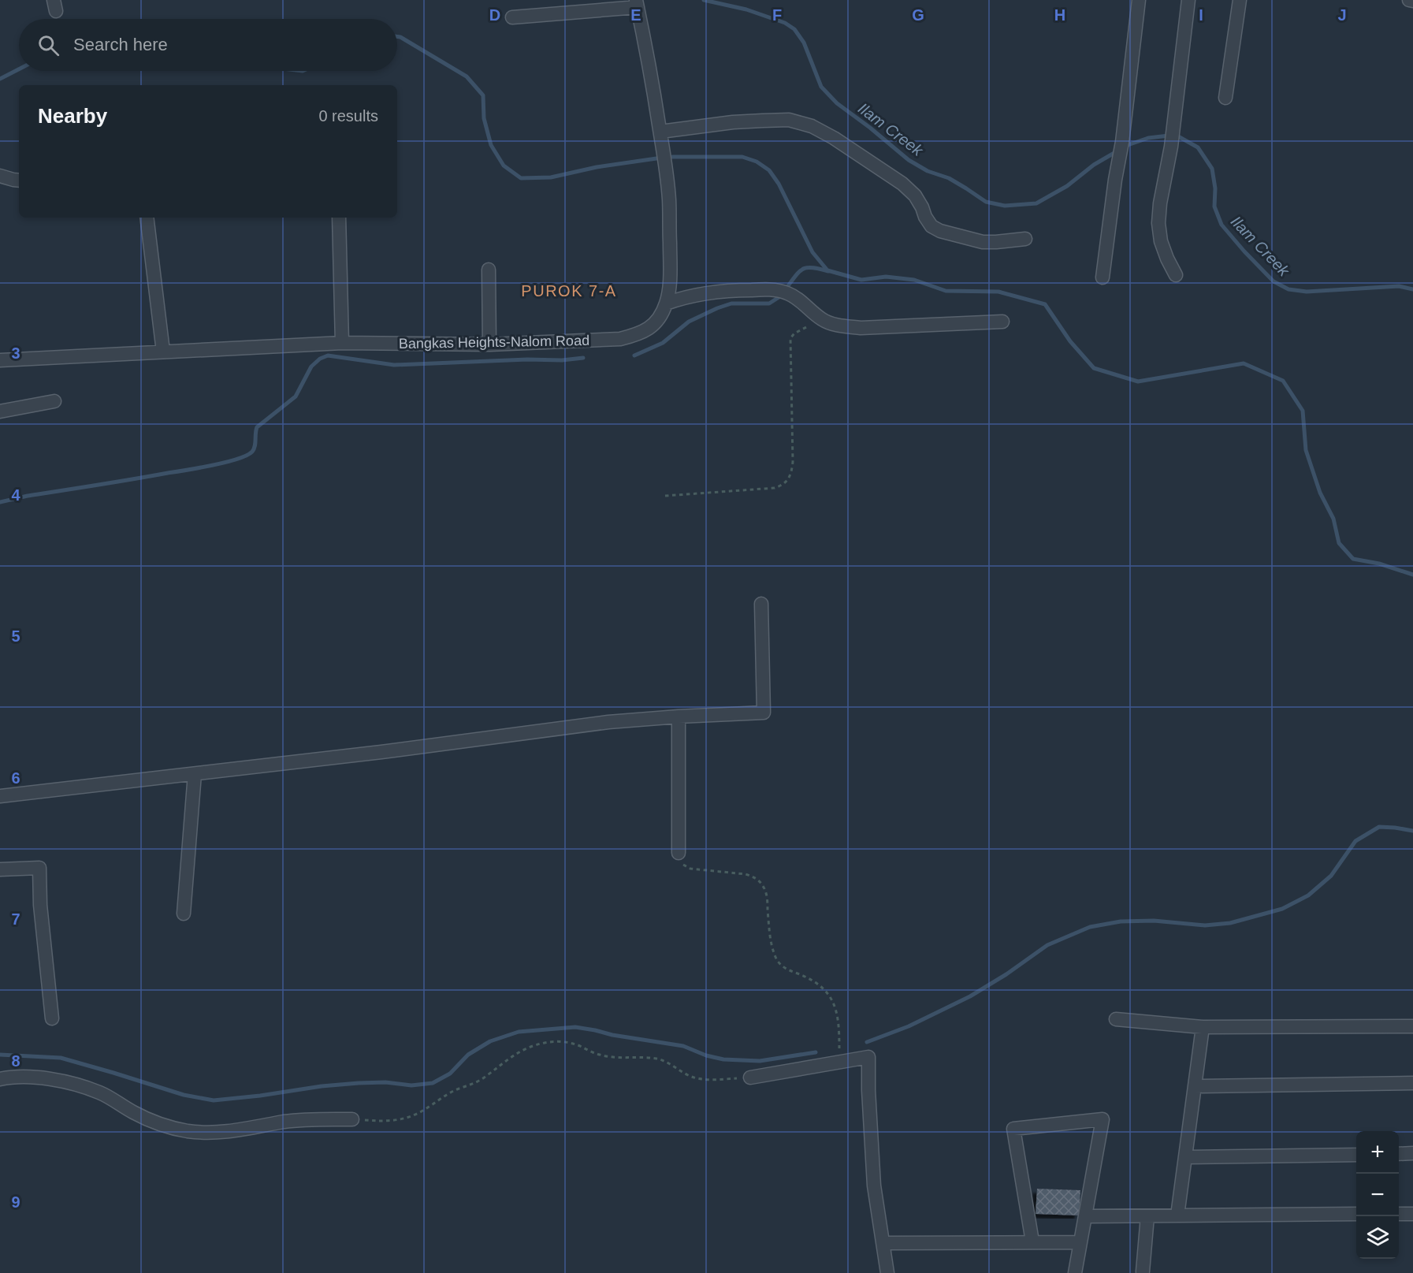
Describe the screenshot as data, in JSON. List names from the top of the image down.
{
  "streets": {
    "street": ["Bangkas Heights-Nalom Road"]
  },
  "districts": ["PUROK 7-A"],
  "water": ["Ilam Creek"],
  "page": {
    "search": "Search here",
    "heading": ["Nearby", "0 results"],
    "map_buttons": ["+", "−"]
  },
  "grid": {
    "columns": [
      "D",
      "E",
      "F",
      "G",
      "H",
      "I",
      "J"
    ],
    "rows": [
      "3",
      "4",
      "5",
      "6",
      "7",
      "8",
      "9"
    ]
  }
}
